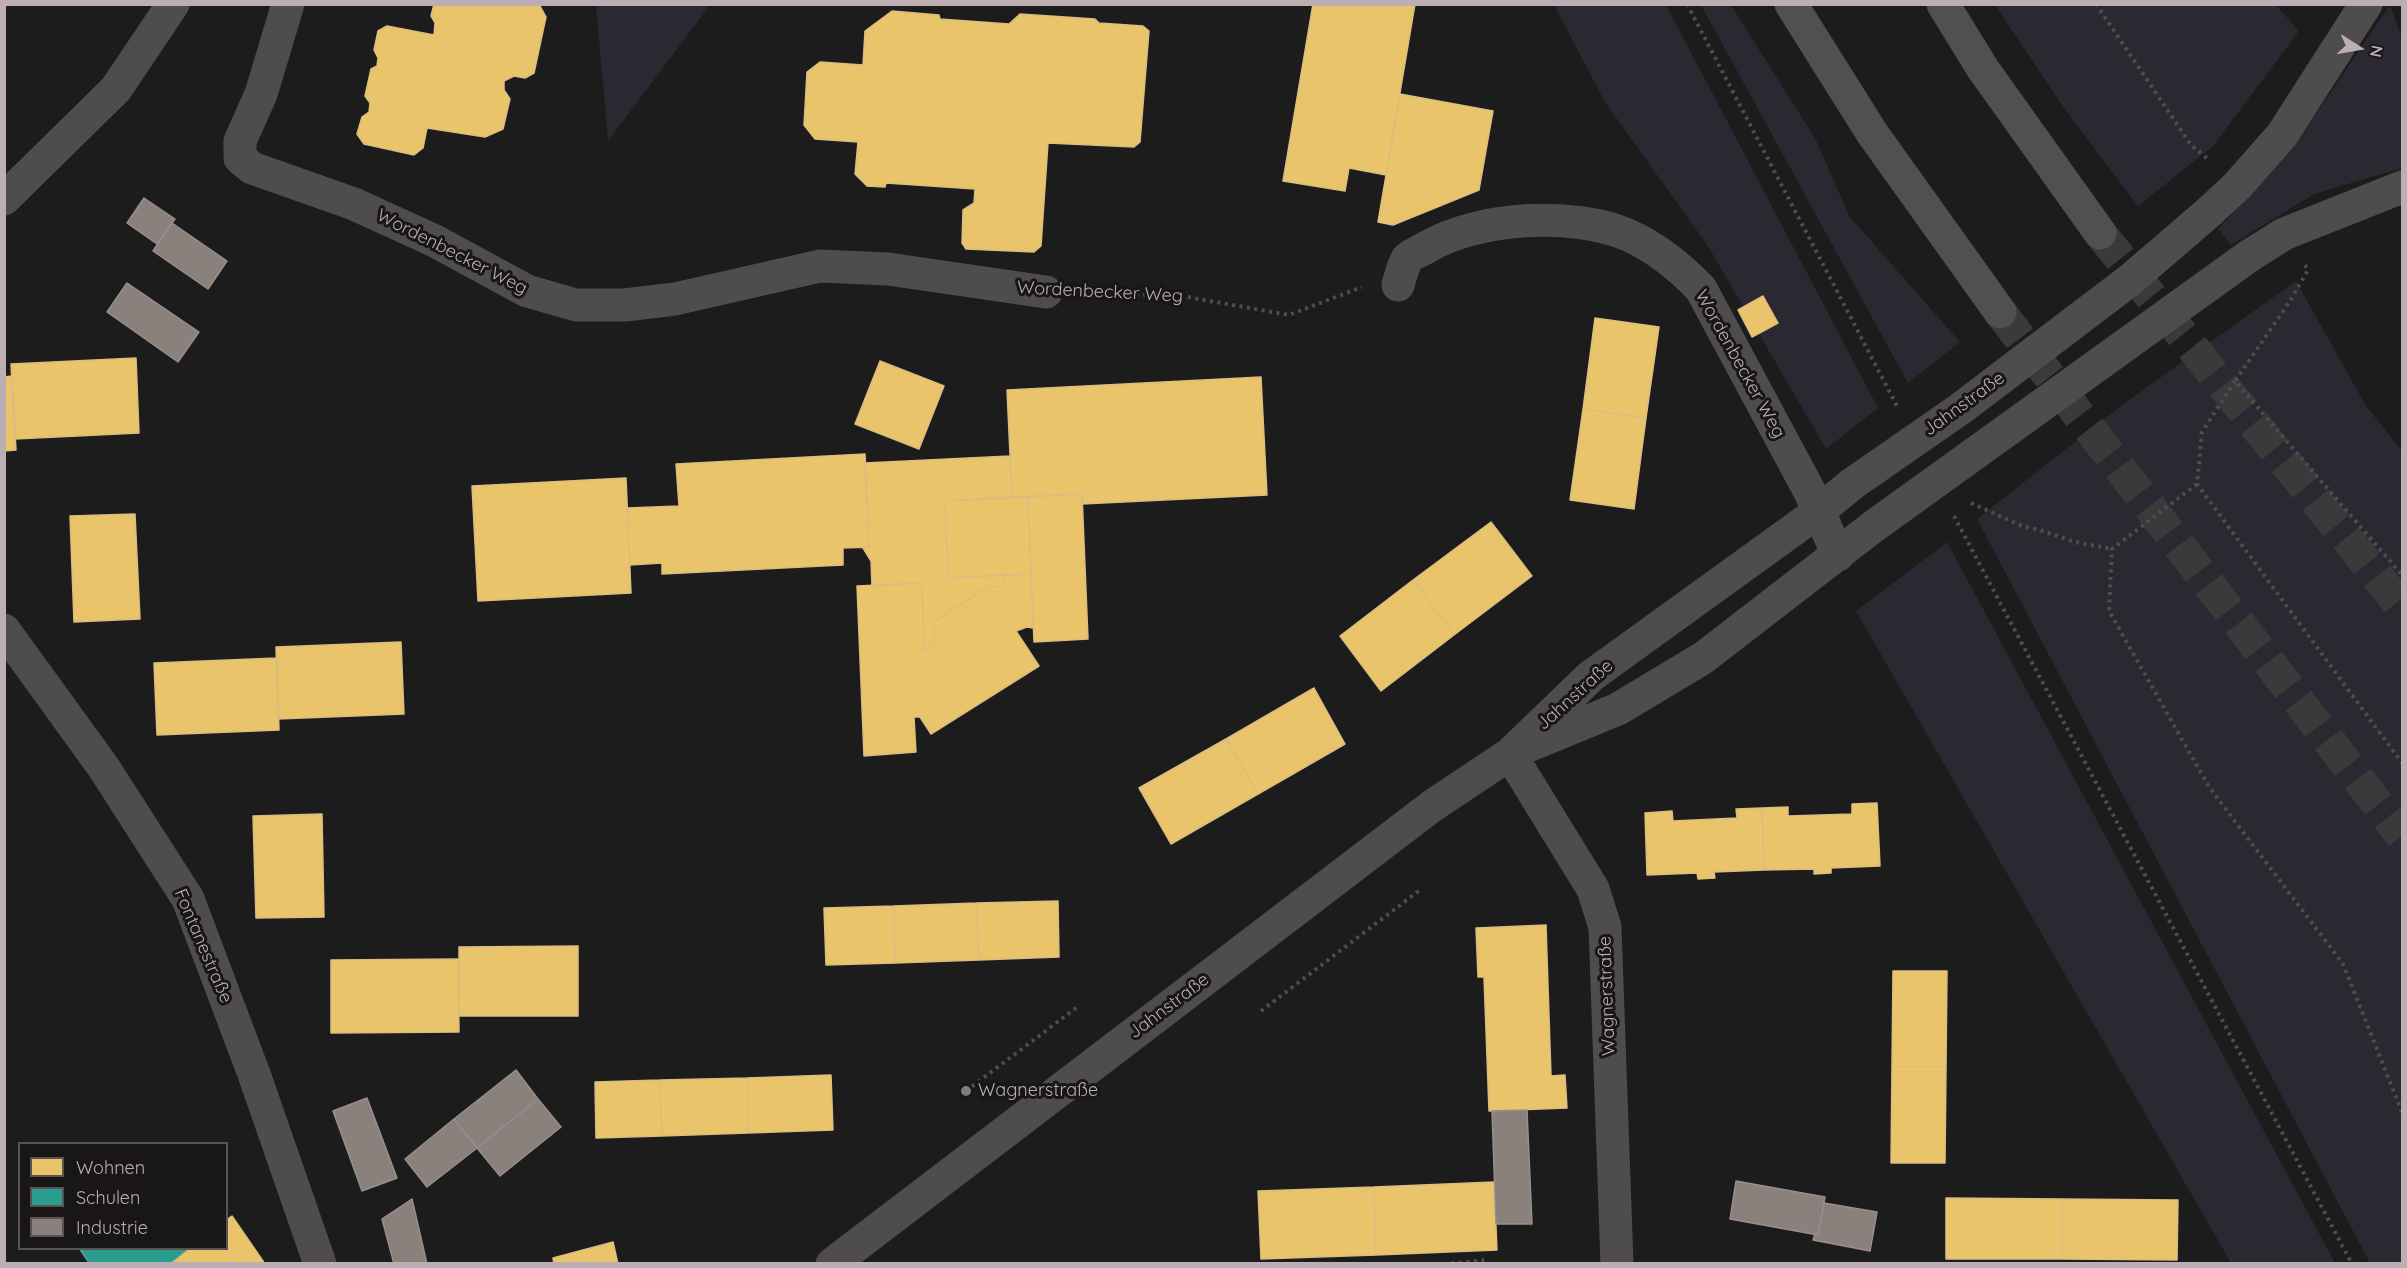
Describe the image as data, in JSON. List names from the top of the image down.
{
  "streets": {
    "street": [
      "Wordenbecker Weg",
      "Jahnstraße",
      "Fontanestraße",
      "Wagnerstraße"
    ]
  },
  "crossings": [
    ["Wordenbecker Weg", "Jahnstraße"],
    ["Jahnstraße", "Wagnerstraße"]
  ],
  "places": ["Wagnerstraße"],
  "legend": ["Wohnen", "Schulen", "Industrie"],
  "north": "right"
}
